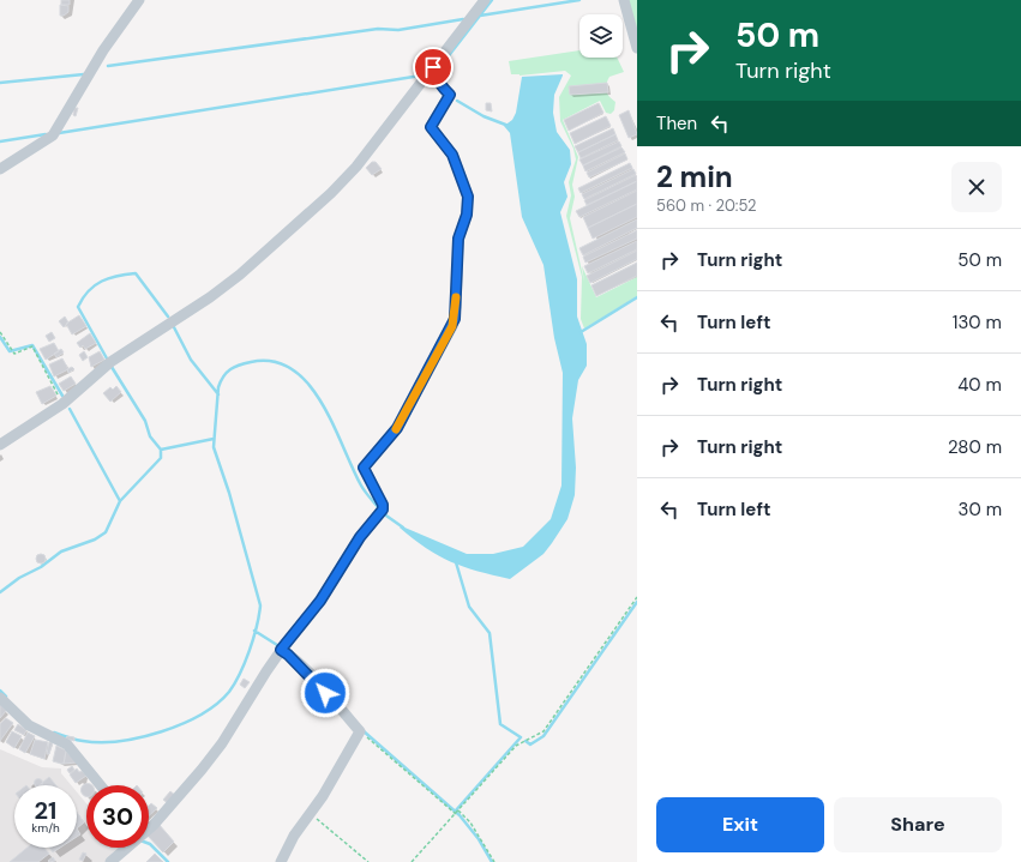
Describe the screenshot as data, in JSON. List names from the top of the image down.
{
  "page": {
    "turn": ["50 m", "Turn right"],
    "then": "Then",
    "heading": ["2 min", "560 m · 20:52"],
    "list": [
      {
        "name": "Turn right",
        "value": "50 m"
      },
      {
        "name": "Turn left",
        "value": "130 m"
      },
      {
        "name": "Turn right",
        "value": "40 m"
      },
      {
        "name": "Turn right",
        "value": "280 m"
      },
      {
        "name": "Turn left",
        "value": "30 m"
      }
    ],
    "speed": "21 km/h",
    "limit": "30",
    "buttons": ["Exit", "Share"]
  }
}
